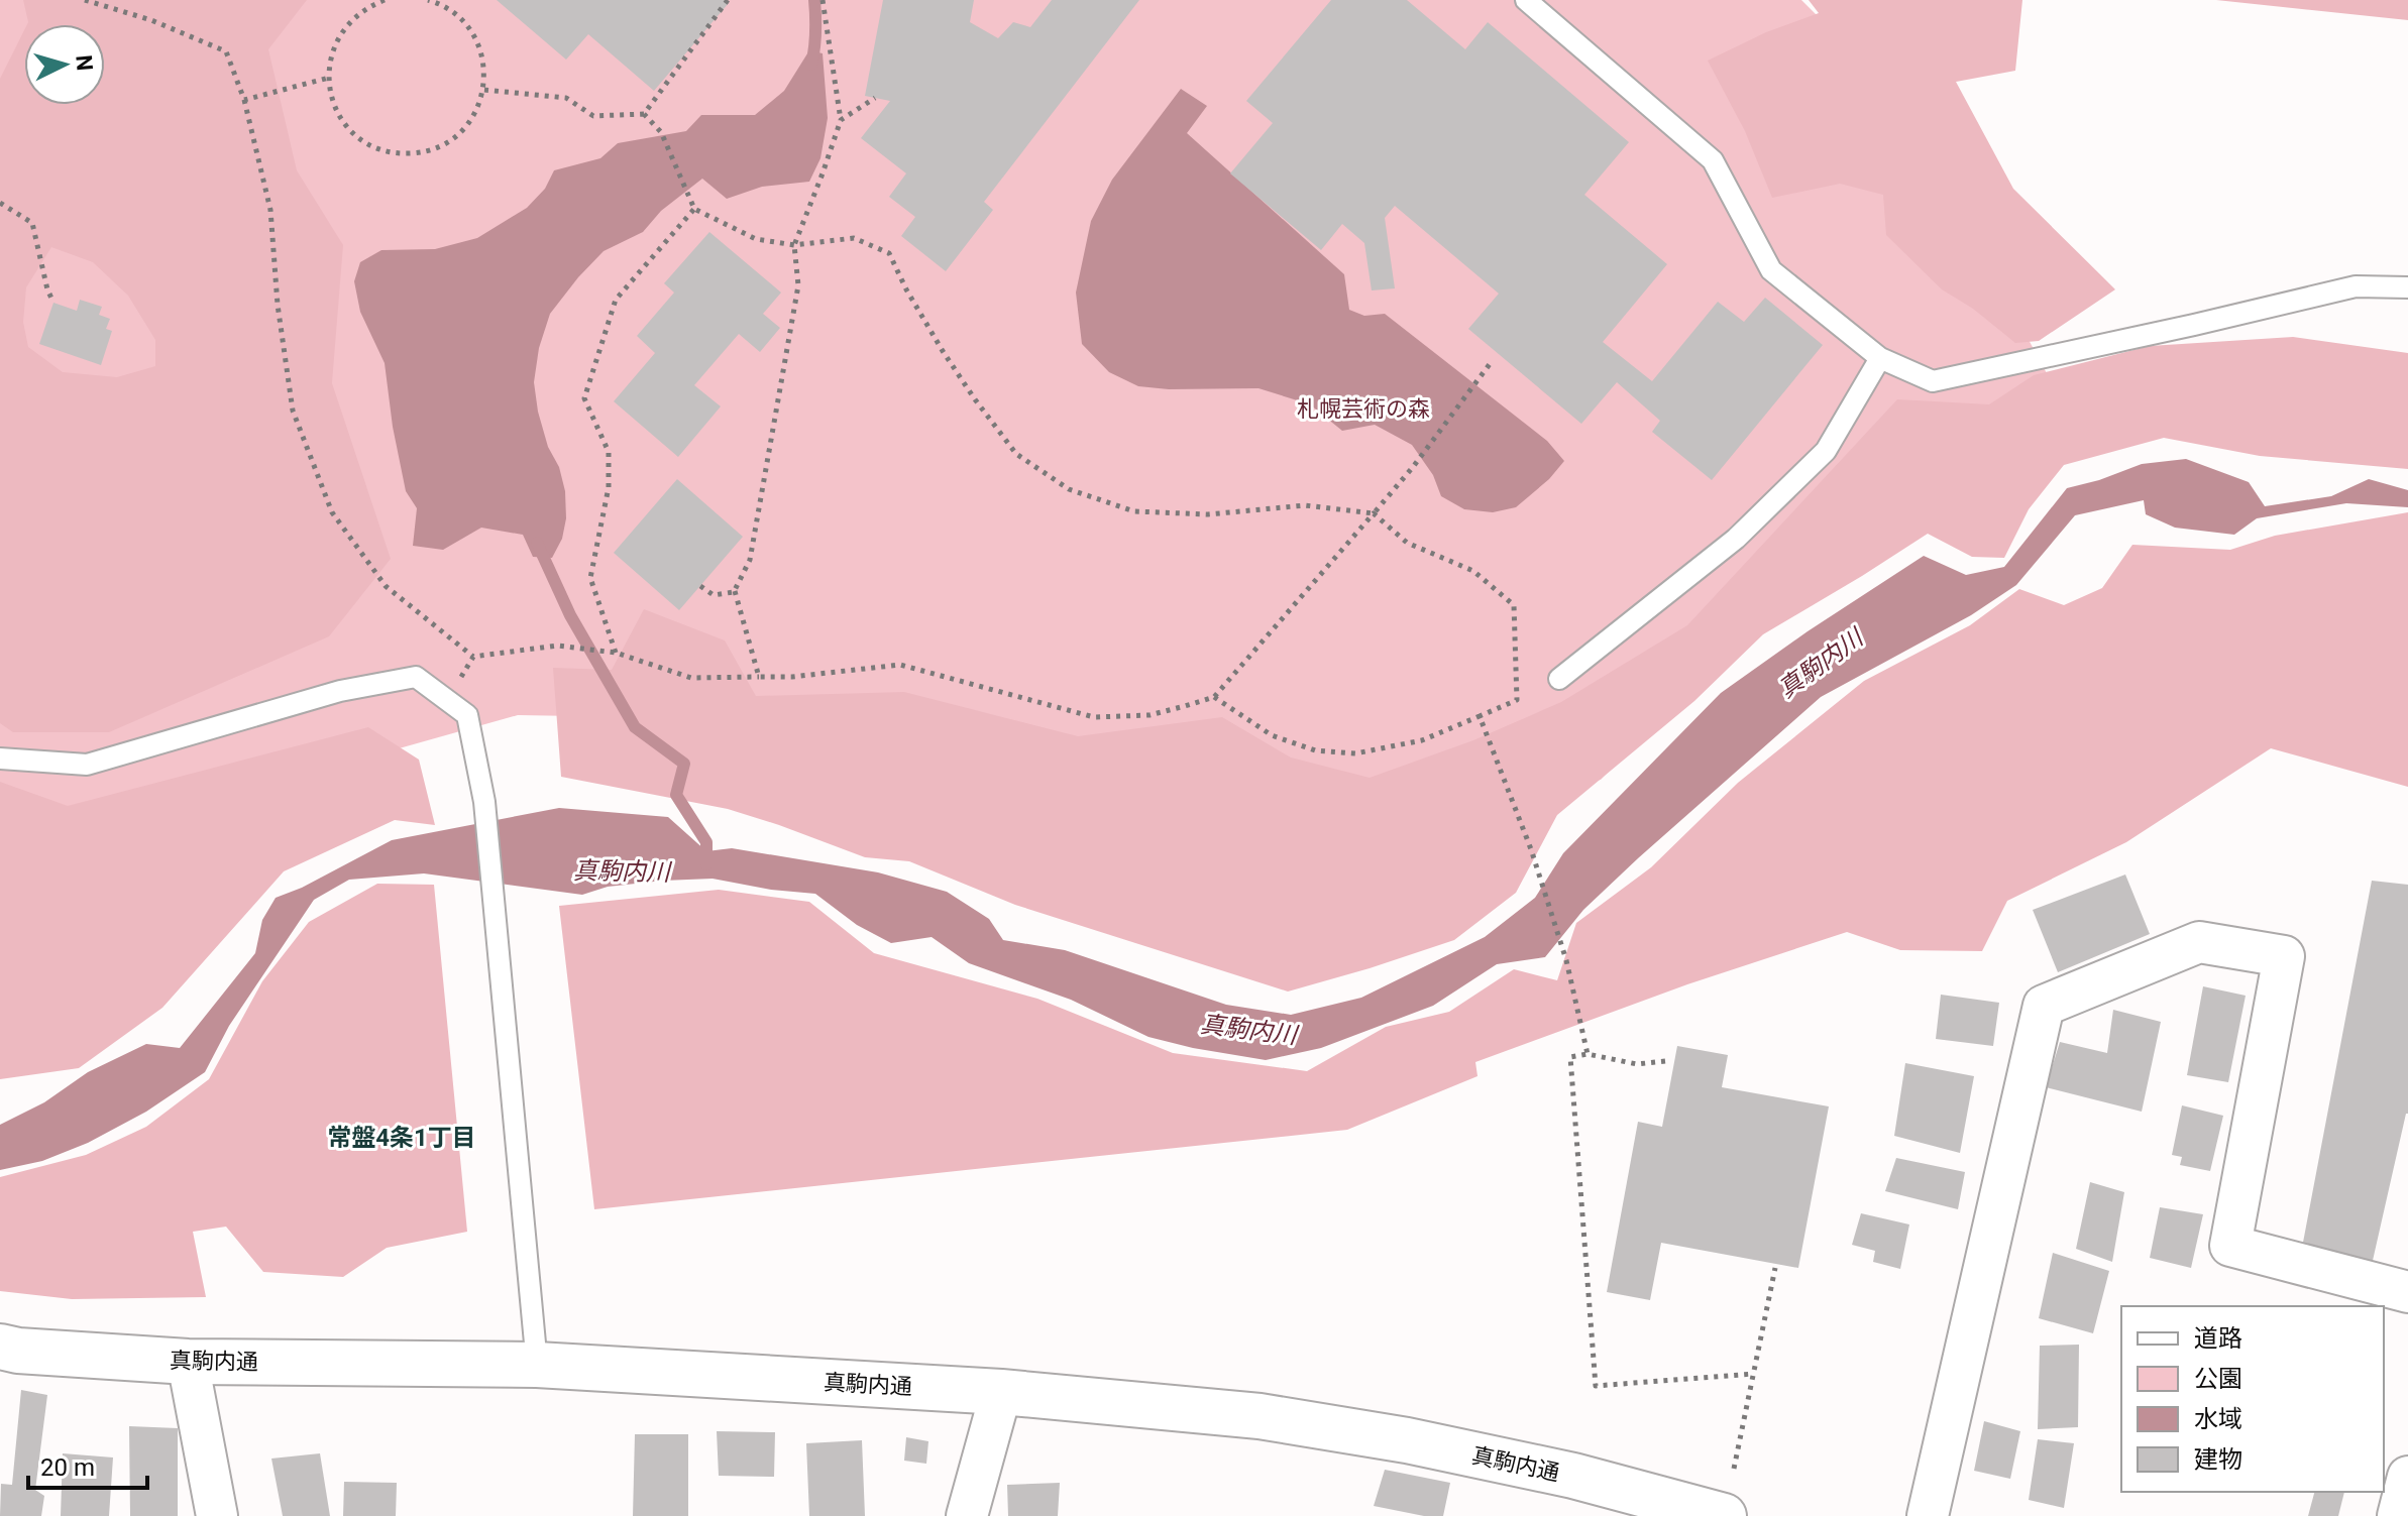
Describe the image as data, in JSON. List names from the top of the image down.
{
  "streets": {
    "highway": ["真駒内通"]
  },
  "districts": ["常盤4条1丁目"],
  "water": ["真駒内川"],
  "parks": ["札幌芸術の森"],
  "legend": [
    "道路",
    "公園",
    "水域",
    "建物"
  ],
  "scale_bar": "20 m",
  "north": "right"
}
